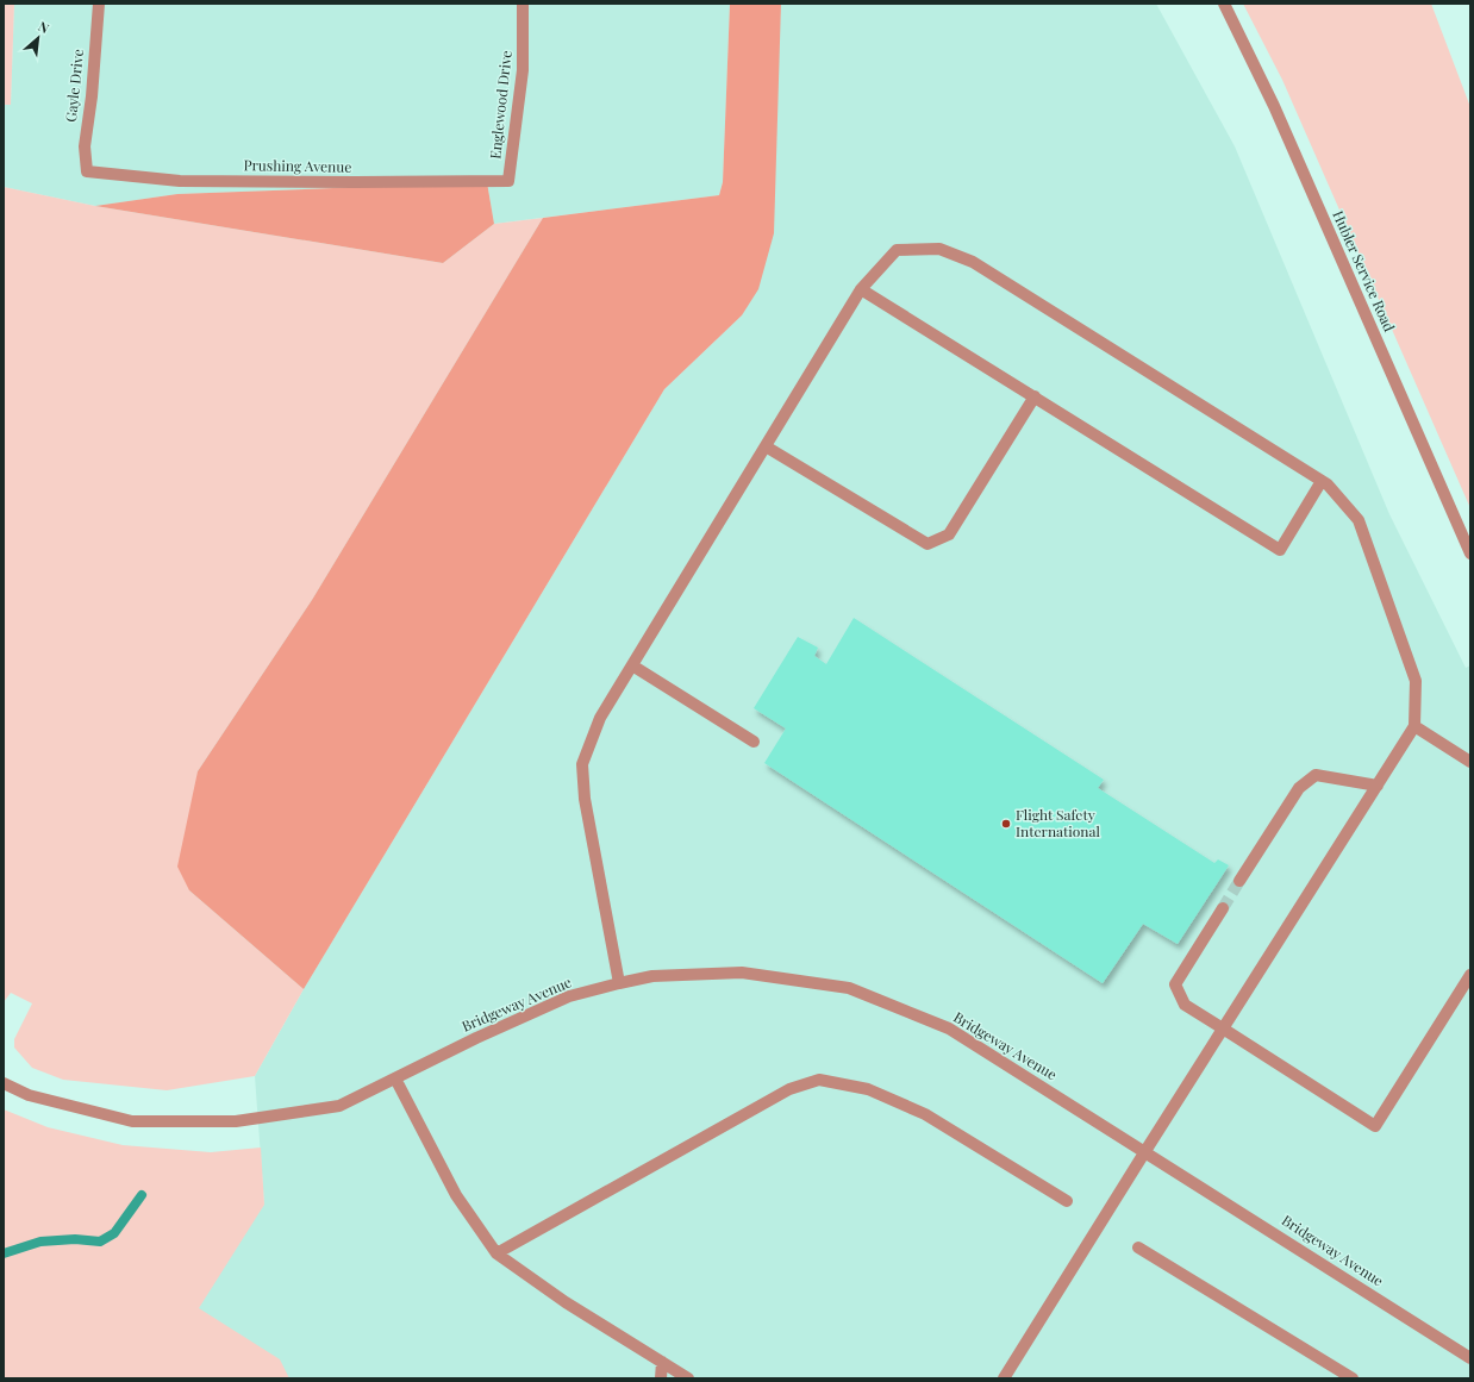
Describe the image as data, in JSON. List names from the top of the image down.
{
  "streets": {
    "street": [
      "Gayle Drive",
      "Englewood Drive",
      "Prushing Avenue",
      "Hubler Service Road",
      "Bridgeway Avenue"
    ]
  },
  "crossings": [
    ["Gayle Drive", "Prushing Avenue"],
    ["Englewood Drive", "Prushing Avenue"]
  ],
  "places": ["Flight Safety International"],
  "north": "top right"
}
